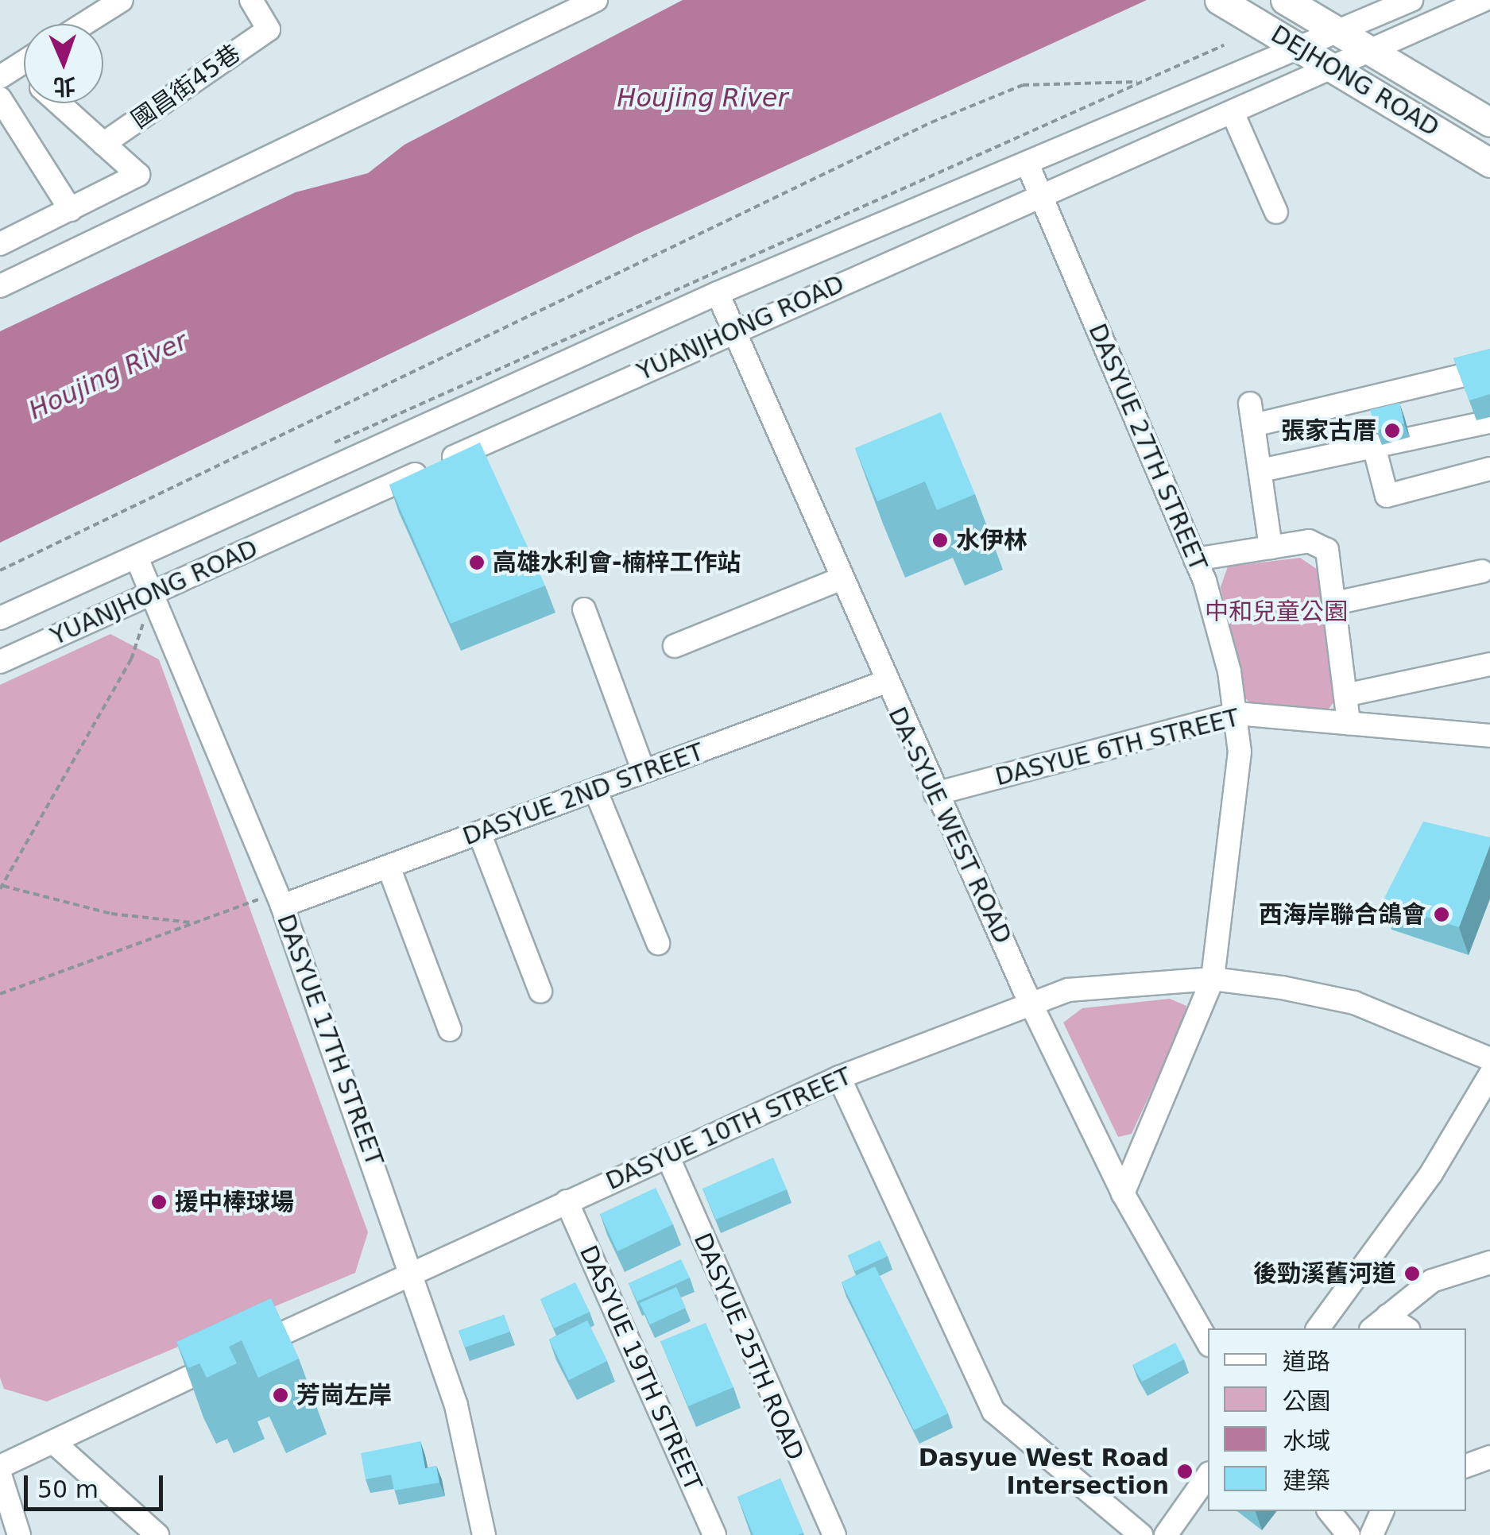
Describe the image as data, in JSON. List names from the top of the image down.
{
  "streets": {
    "main road": ["DEJHONG ROAD"],
    "street": [
      "國昌街45巷",
      "YUANJHONG ROAD",
      "DASYUE 27TH STREET",
      "DASYUE 6TH STREET",
      "DASYUE 2ND STREET",
      "DA-SYUE WEST ROAD",
      "DASYUE 17TH STREET",
      "DASYUE 10TH STREET",
      "DASYUE 25TH ROAD",
      "DASYUE 19TH STREET"
    ]
  },
  "crossings": [
    ["DEJHONG ROAD", "YUANJHONG ROAD"],
    ["YUANJHONG ROAD", "DASYUE 27TH STREET"],
    ["YUANJHONG ROAD", "DA-SYUE WEST ROAD"],
    ["YUANJHONG ROAD", "DASYUE 17TH STREET"],
    ["DASYUE 27TH STREET", "DASYUE 6TH STREET"],
    ["DASYUE 27TH STREET", "DA-SYUE WEST ROAD"],
    ["DASYUE 27TH STREET", "DASYUE 10TH STREET"],
    ["DASYUE 6TH STREET", "DA-SYUE WEST ROAD"],
    ["DASYUE 2ND STREET", "DA-SYUE WEST ROAD"],
    ["DASYUE 2ND STREET", "DASYUE 17TH STREET"],
    ["DA-SYUE WEST ROAD", "DASYUE 10TH STREET"],
    ["DASYUE 17TH STREET", "DASYUE 10TH STREET"],
    ["DASYUE 10TH STREET", "DASYUE 25TH ROAD"],
    ["DASYUE 10TH STREET", "DASYUE 19TH STREET"]
  ],
  "water": ["Houjing River"],
  "parks": ["中和兒童公園"],
  "places": [
    "張家古厝",
    "水伊林",
    "高雄水利會-楠梓工作站",
    "西海岸聯合鴿會",
    "援中棒球場",
    "後勁溪舊河道",
    "芳崗左岸",
    "Dasyue West Road Intersection"
  ],
  "legend": [
    "道路",
    "公園",
    "水域",
    "建築"
  ],
  "scale_bar": "50 m",
  "north": "bottom"
}
